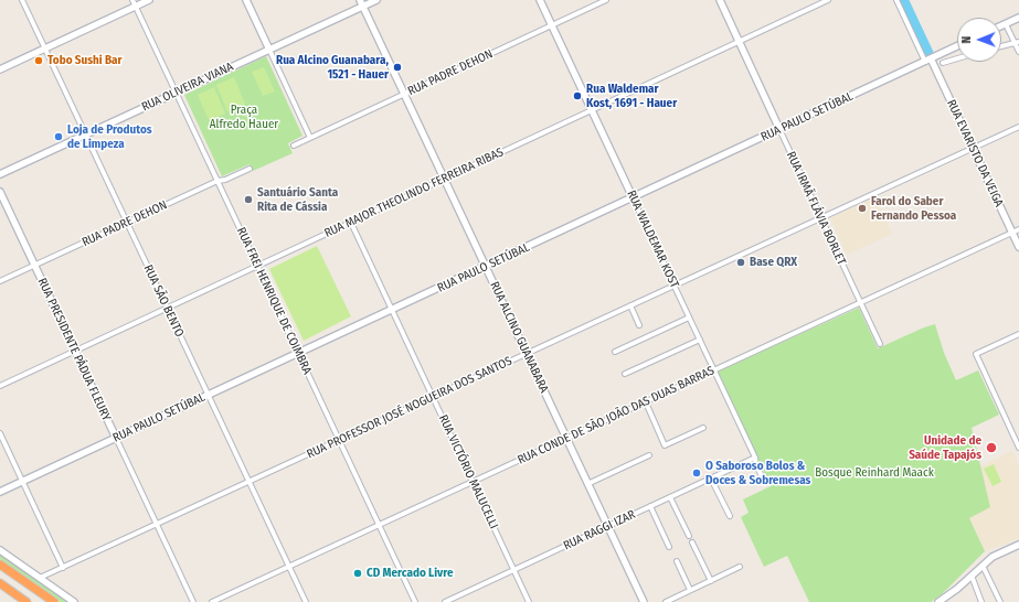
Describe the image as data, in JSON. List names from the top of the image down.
{
  "streets": {
    "main road": [
      "RUA OLIVEIRA VIANA",
      "RUA PAULO SETÚBAL",
      "RUA EVARISTO DA VEIGA",
      "RUA IRMÃ FLÁVIA BORLET",
      "RUA WALDEMAR KOST",
      "RUA ALCINO GUANABARA",
      "RUA PRESIDENTE PÁDUA FLEURY"
    ],
    "street": [
      "RUA PADRE DEHON",
      "RUA MAJOR THEOLINDO FERREIRA RIBAS",
      "RUA SÃO BENTO",
      "RUA FREI HENRIQUE DE COIMBRA",
      "RUA PROFESSOR JOSÉ NOGUEIRA DOS SANTOS",
      "RUA CONDE DE SÃO JOÃO DAS DUAS BARRAS",
      "RUA VICTÓRIO MALUCELLI",
      "RUA RAGGI IZAR"
    ]
  },
  "crossings": [
    ["RUA PADRE DEHON", "RUA WALDEMAR KOST"],
    ["RUA PADRE DEHON", "RUA SÃO BENTO"],
    ["RUA PADRE DEHON", "RUA FREI HENRIQUE DE COIMBRA"],
    ["RUA PADRE DEHON", "RUA ALCINO GUANABARA"],
    ["RUA PADRE DEHON", "RUA PRESIDENTE PÁDUA FLEURY"],
    ["RUA OLIVEIRA VIANA", "RUA SÃO BENTO"],
    ["RUA OLIVEIRA VIANA", "RUA FREI HENRIQUE DE COIMBRA"],
    ["RUA OLIVEIRA VIANA", "RUA ALCINO GUANABARA"],
    ["RUA PAULO SETÚBAL", "RUA EVARISTO DA VEIGA"],
    ["RUA PAULO SETÚBAL", "RUA IRMÃ FLÁVIA BORLET"],
    ["RUA PAULO SETÚBAL", "RUA WALDEMAR KOST"],
    ["RUA PAULO SETÚBAL", "RUA SÃO BENTO"],
    ["RUA PAULO SETÚBAL", "RUA FREI HENRIQUE DE COIMBRA"],
    ["RUA PAULO SETÚBAL", "RUA ALCINO GUANABARA"],
    ["RUA PAULO SETÚBAL", "RUA PRESIDENTE PÁDUA FLEURY"],
    ["RUA PAULO SETÚBAL", "RUA VICTÓRIO MALUCELLI"],
    ["RUA EVARISTO DA VEIGA", "RUA PROFESSOR JOSÉ NOGUEIRA DOS SANTOS"],
    ["RUA EVARISTO DA VEIGA", "RUA CONDE DE SÃO JOÃO DAS DUAS BARRAS"],
    ["RUA MAJOR THEOLINDO FERREIRA RIBAS", "RUA IRMÃ FLÁVIA BORLET"],
    ["RUA MAJOR THEOLINDO FERREIRA RIBAS", "RUA WALDEMAR KOST"],
    ["RUA MAJOR THEOLINDO FERREIRA RIBAS", "RUA SÃO BENTO"],
    ["RUA MAJOR THEOLINDO FERREIRA RIBAS", "RUA FREI HENRIQUE DE COIMBRA"],
    ["RUA MAJOR THEOLINDO FERREIRA RIBAS", "RUA ALCINO GUANABARA"],
    ["RUA MAJOR THEOLINDO FERREIRA RIBAS", "RUA PRESIDENTE PÁDUA FLEURY"],
    ["RUA MAJOR THEOLINDO FERREIRA RIBAS", "RUA VICTÓRIO MALUCELLI"],
    ["RUA IRMÃ FLÁVIA BORLET", "RUA PROFESSOR JOSÉ NOGUEIRA DOS SANTOS"],
    ["RUA IRMÃ FLÁVIA BORLET", "RUA CONDE DE SÃO JOÃO DAS DUAS BARRAS"],
    ["RUA WALDEMAR KOST", "RUA PROFESSOR JOSÉ NOGUEIRA DOS SANTOS"],
    ["RUA WALDEMAR KOST", "RUA CONDE DE SÃO JOÃO DAS DUAS BARRAS"],
    ["RUA WALDEMAR KOST", "RUA RAGGI IZAR"],
    ["RUA SÃO BENTO", "RUA PROFESSOR JOSÉ NOGUEIRA DOS SANTOS"],
    ["RUA SÃO BENTO", "RUA CONDE DE SÃO JOÃO DAS DUAS BARRAS"],
    ["RUA FREI HENRIQUE DE COIMBRA", "RUA PROFESSOR JOSÉ NOGUEIRA DOS SANTOS"],
    ["RUA FREI HENRIQUE DE COIMBRA", "RUA CONDE DE SÃO JOÃO DAS DUAS BARRAS"],
    ["RUA ALCINO GUANABARA", "RUA PROFESSOR JOSÉ NOGUEIRA DOS SANTOS"],
    ["RUA ALCINO GUANABARA", "RUA CONDE DE SÃO JOÃO DAS DUAS BARRAS"],
    ["RUA ALCINO GUANABARA", "RUA RAGGI IZAR"],
    ["RUA PRESIDENTE PÁDUA FLEURY", "RUA PROFESSOR JOSÉ NOGUEIRA DOS SANTOS"],
    ["RUA PROFESSOR JOSÉ NOGUEIRA DOS SANTOS", "RUA VICTÓRIO MALUCELLI"],
    ["RUA CONDE DE SÃO JOÃO DAS DUAS BARRAS", "RUA VICTÓRIO MALUCELLI"],
    ["RUA VICTÓRIO MALUCELLI", "RUA RAGGI IZAR"]
  ],
  "parks": ["Praça Alfredo Hauer", "Bosque Reinhard Maack"],
  "places": [
    "Tobo Sushi Bar",
    "Rua Alcino Guanabara, 1521 - Hauer",
    "Rua Waldemar Kost, 1691 - Hauer",
    "Loja de Produtos de Limpeza",
    "Santuário Santa Rita de Cássia",
    "Farol do Saber Fernando Pessoa",
    "Base QRX",
    "Unidade de Saúde Tapajós",
    "O Saboroso Bolos & Doces & Sobremesas",
    "CD Mercado Livre"
  ],
  "north": "left"
}
